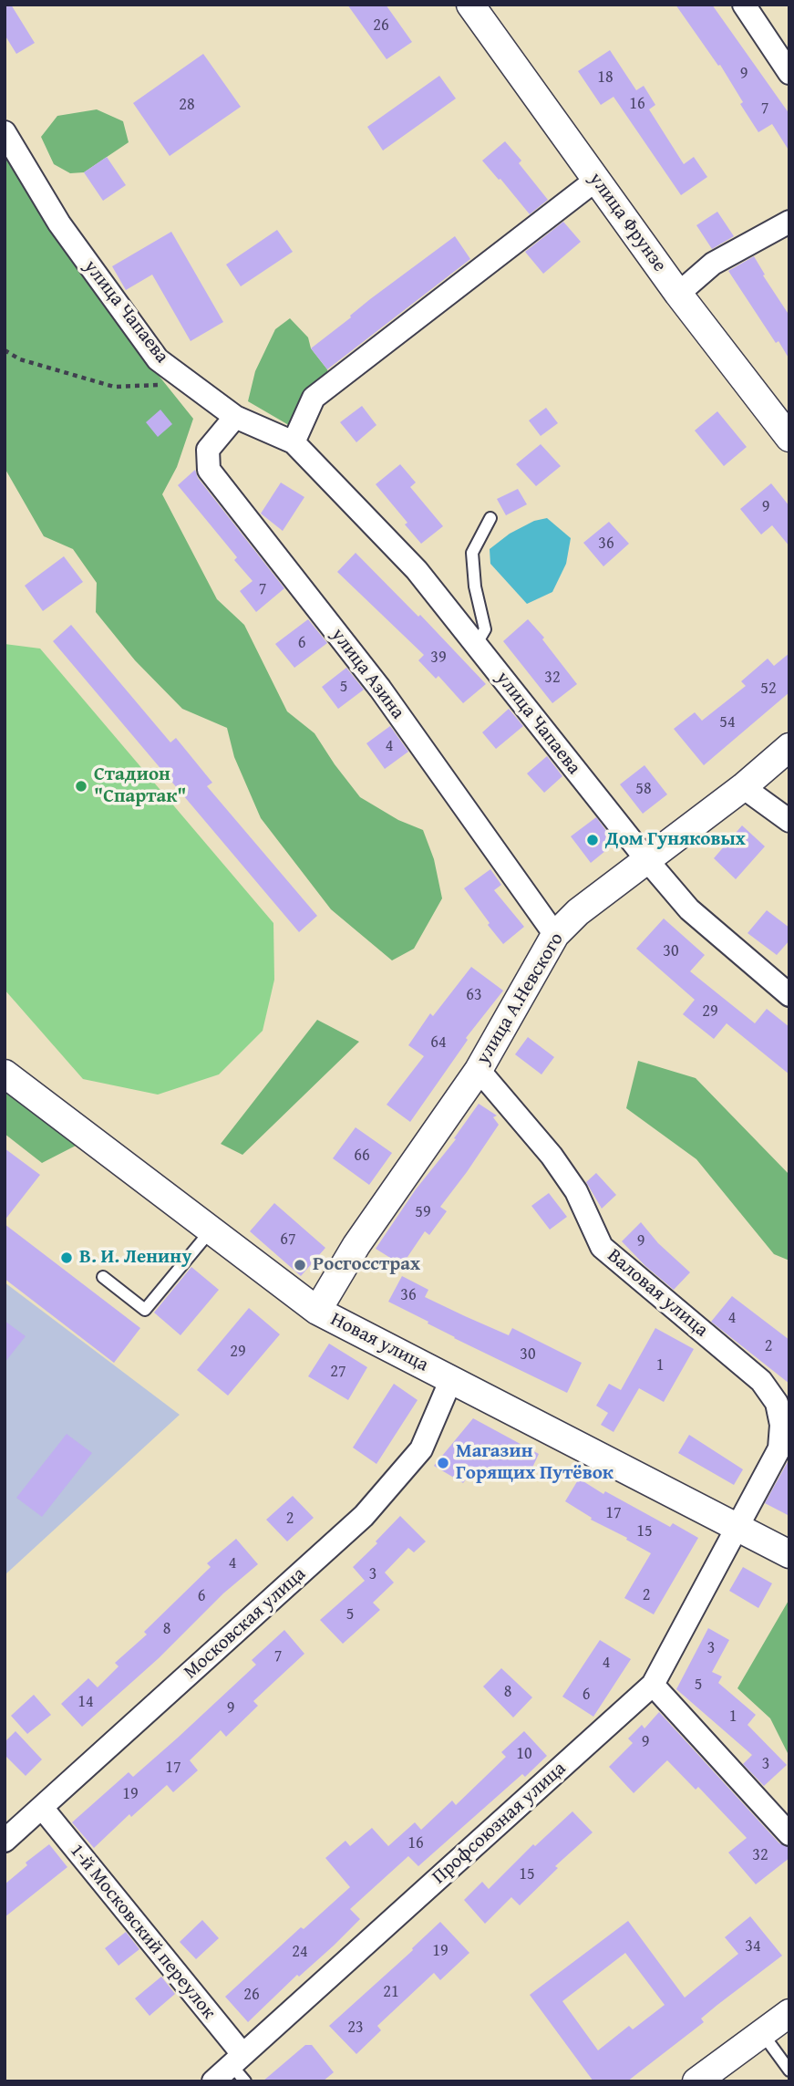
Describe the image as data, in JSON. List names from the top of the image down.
{
  "streets": {
    "street": [
      "улица Фрунзе",
      "улица Чапаева",
      "улица Азина",
      "улица А.Невского",
      "Валовая улица",
      "Новая улица",
      "Московская улица",
      "Профсоюзная улица",
      "1-й Московский переулок"
    ]
  },
  "crossings": [
    ["улица Чапаева", "улица Азина"],
    ["улица Чапаева", "улица А.Невского"],
    ["улица Азина", "улица А.Невского"],
    ["улица А.Невского", "Валовая улица"],
    ["улица А.Невского", "Новая улица"],
    ["Валовая улица", "Новая улица"],
    ["Валовая улица", "Профсоюзная улица"],
    ["Новая улица", "Московская улица"],
    ["Новая улица", "Профсоюзная улица"],
    ["Московская улица", "1-й Московский переулок"],
    ["Профсоюзная улица", "1-й Московский переулок"]
  ],
  "places": [
    "Стадион \"Спартак\"",
    "Дом Гуняковых",
    "В. И. Ленину",
    "Росгосстрах",
    "Магазин Горящих Путёвок"
  ],
  "house_numbers": [
    "26",
    "9",
    "18",
    "16",
    "28",
    "7",
    "9",
    "36",
    "7",
    "6",
    "39",
    "32",
    "5",
    "52",
    "54",
    "4",
    "58",
    "30",
    "63",
    "29",
    "64",
    "66",
    "59",
    "67",
    "9",
    "36",
    "4",
    "2",
    "29",
    "30",
    "1",
    "27",
    "17",
    "2",
    "15",
    "4",
    "3",
    "2",
    "6",
    "5",
    "8",
    "3",
    "7",
    "4",
    "5",
    "8",
    "6",
    "14",
    "9",
    "1",
    "9",
    "10",
    "3",
    "17",
    "19",
    "16",
    "32",
    "15",
    "34",
    "19",
    "24",
    "21",
    "26",
    "23"
  ]
}
